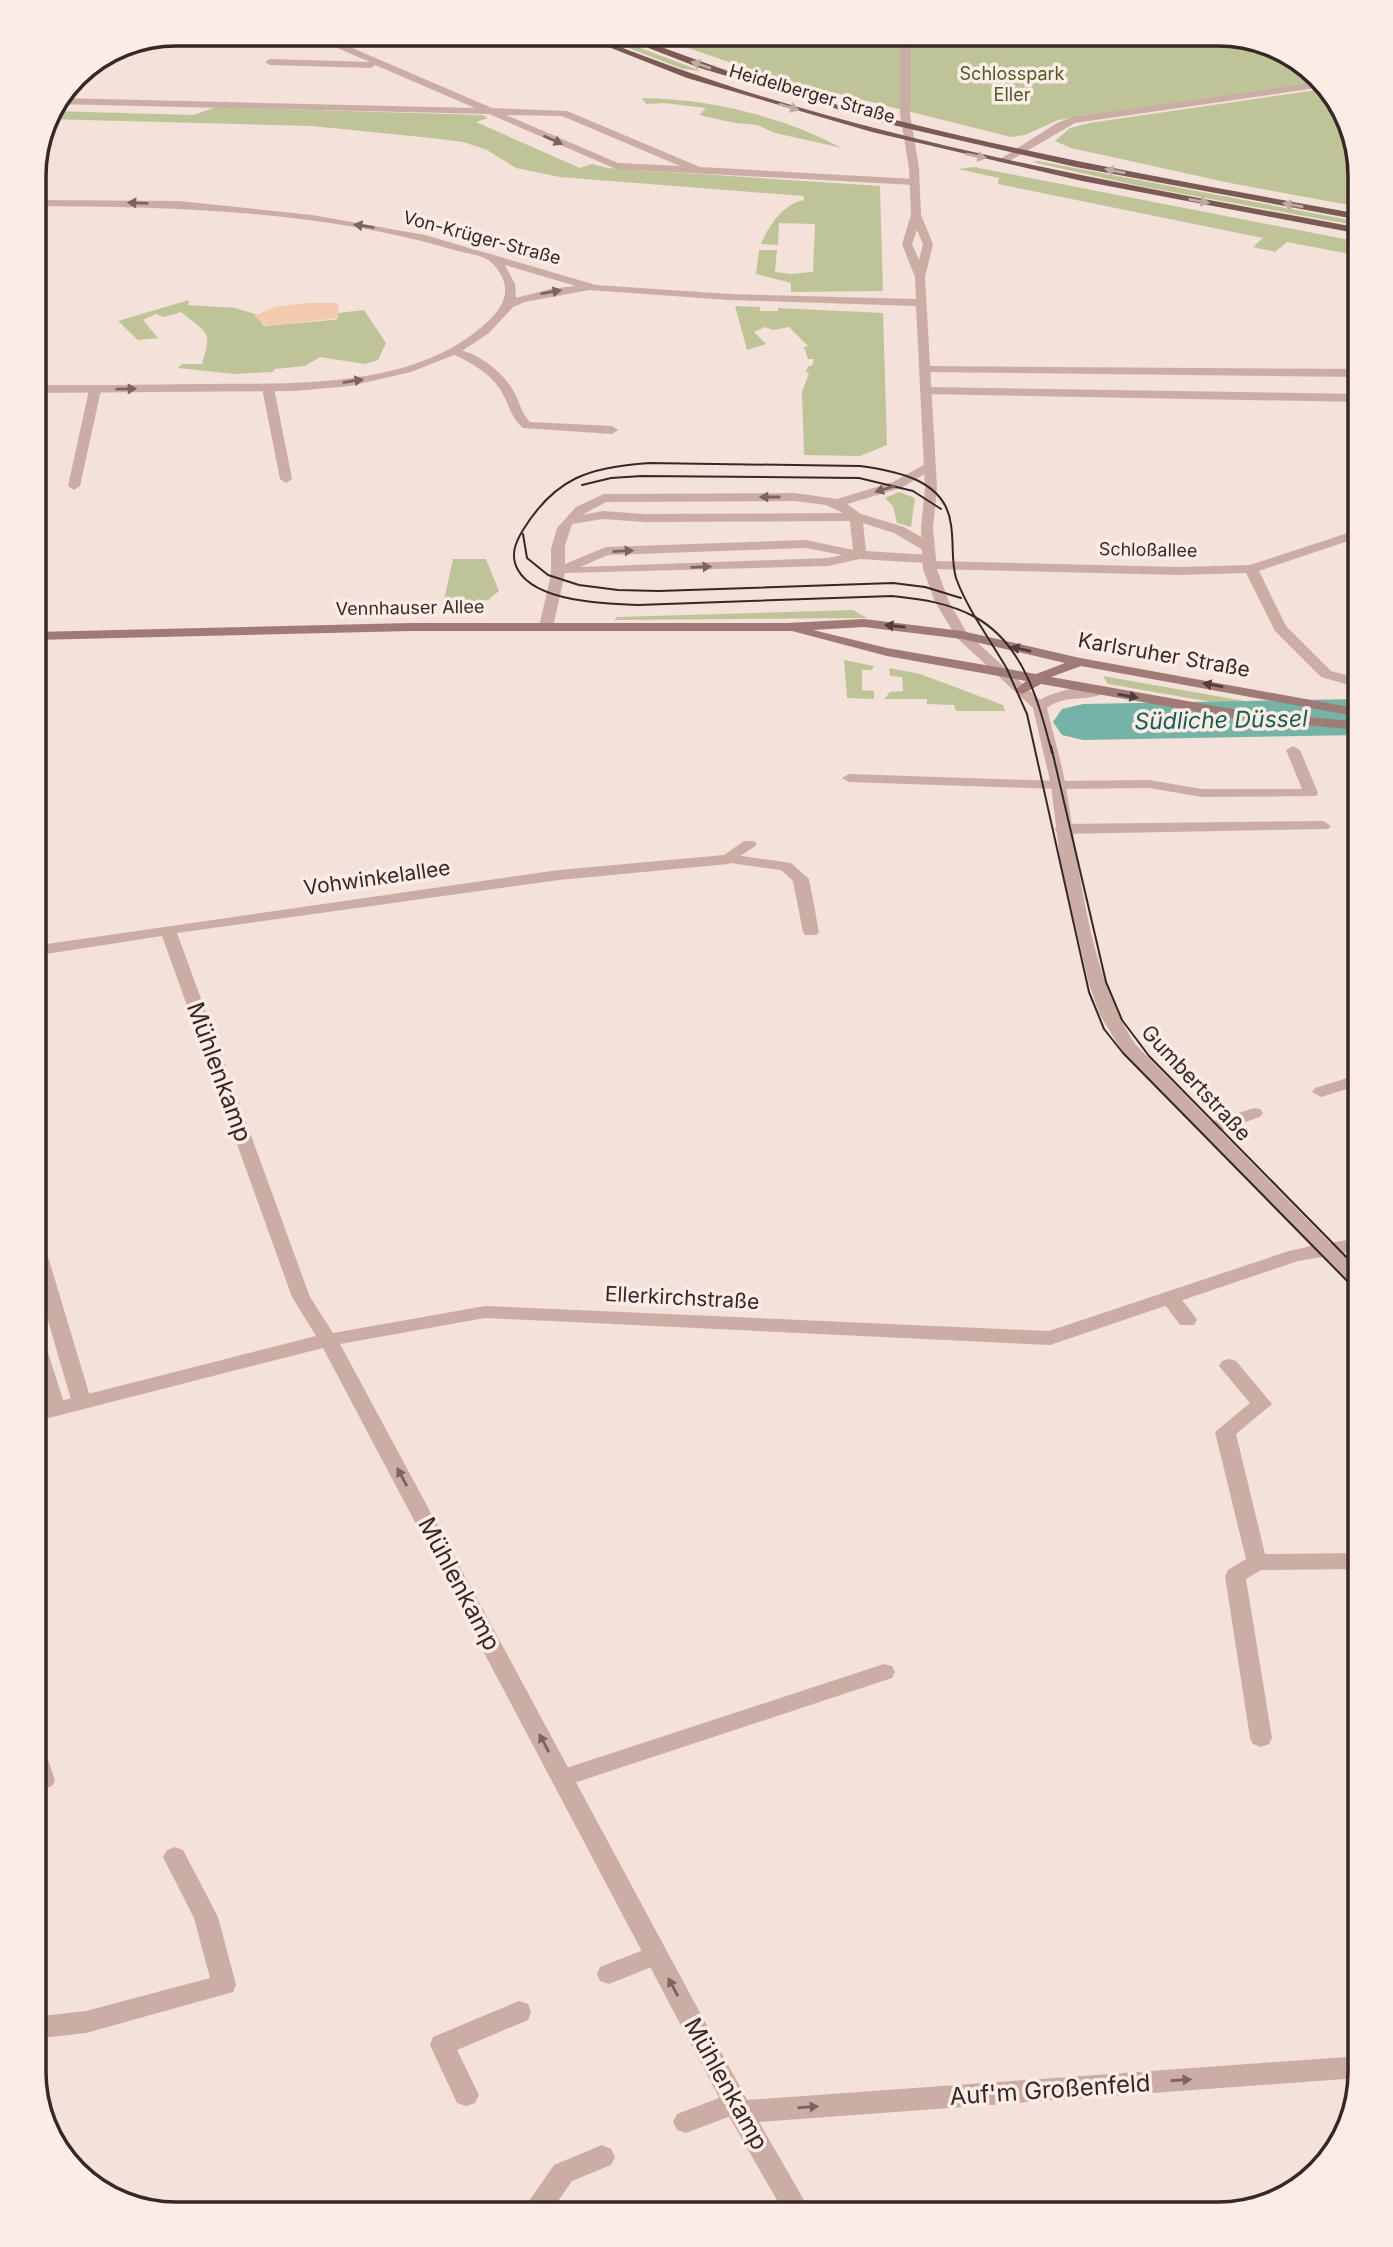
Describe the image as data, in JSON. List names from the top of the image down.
{
  "streets": {
    "main road": ["Heidelberger Straße", "Vennhauser Allee", "Karlsruher Straße"],
    "street": [
      "Von-Krüger-Straße",
      "Schloßallee",
      "Vohwinkelallee",
      "Mühlenkamp",
      "Gumbertstraße",
      "Ellerkirchstraße",
      "Auf'm Großenfeld"
    ]
  },
  "crossings": [
    ["Vennhauser Allee", "Karlsruher Straße"],
    ["Vohwinkelallee", "Mühlenkamp"],
    ["Mühlenkamp", "Ellerkirchstraße"],
    ["Mühlenkamp", "Auf'm Großenfeld"],
    ["Gumbertstraße", "Ellerkirchstraße"]
  ],
  "one_way": ["Mühlenkamp", "Auf'm Großenfeld"],
  "water": ["Südliche Düssel"],
  "parks": ["Schlosspark Eller"]
}
